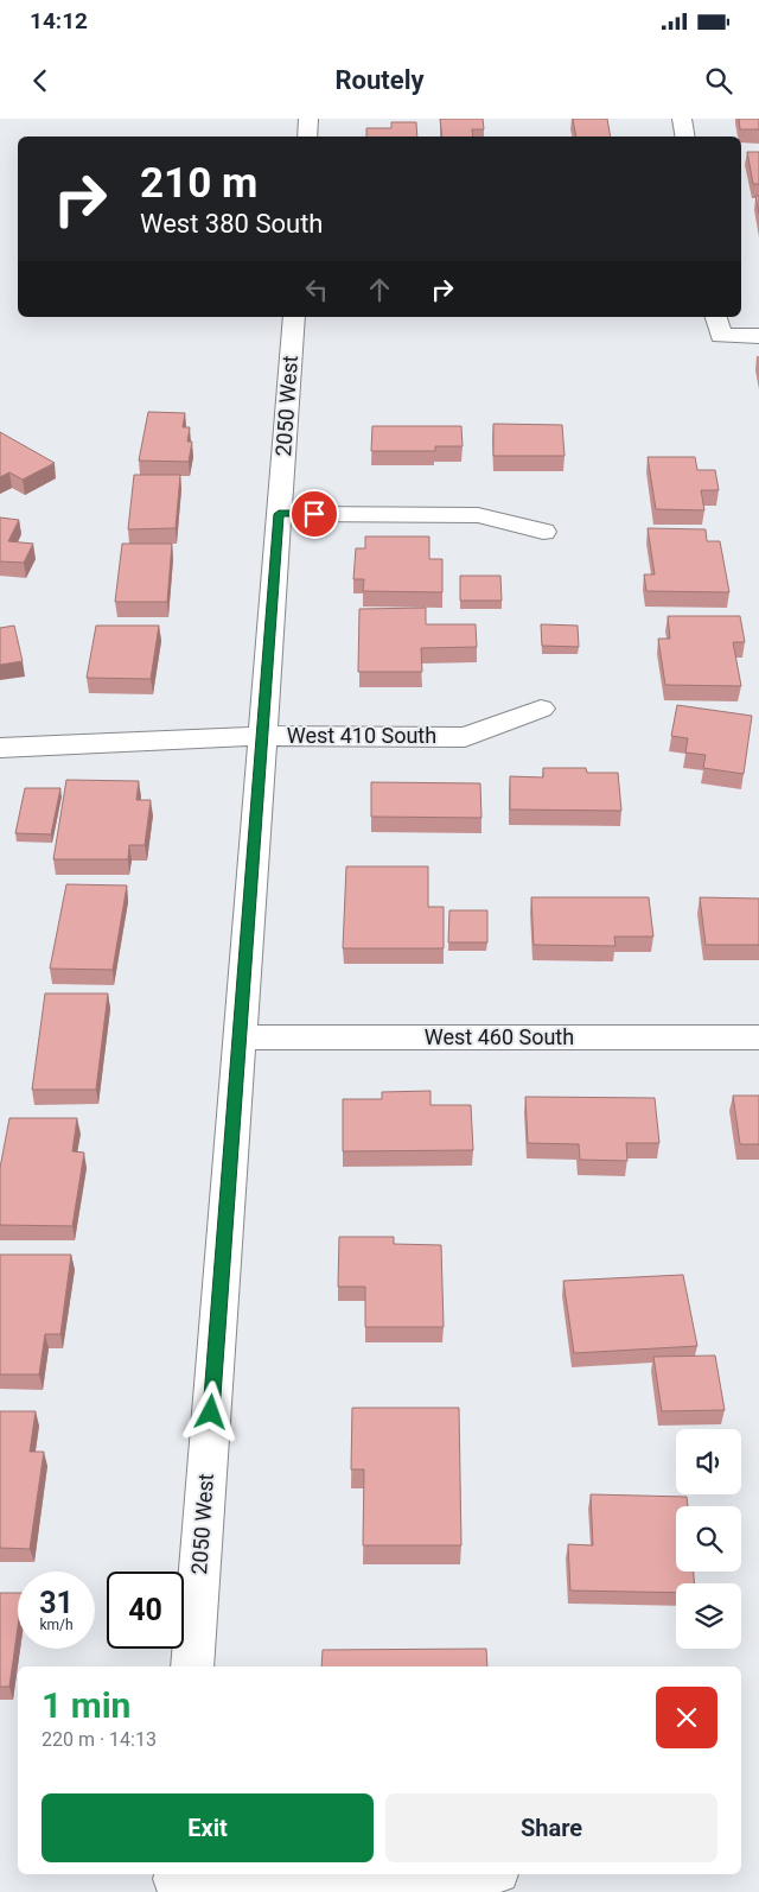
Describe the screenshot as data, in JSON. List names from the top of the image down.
{
  "streets": {
    "street": ["2050 West", "West 410 South", "West 460 South"]
  },
  "crossings": [
    ["2050 West", "West 410 South"],
    ["2050 West", "West 460 South"]
  ],
  "page": {
    "status": "14:12",
    "header": "Routely",
    "turn": ["210 m", "West 380 South"],
    "speed": "31 km/h",
    "limit": "40",
    "heading": ["1 min", "220 m · 14:13"],
    "buttons": ["Exit", "Share"]
  }
}
